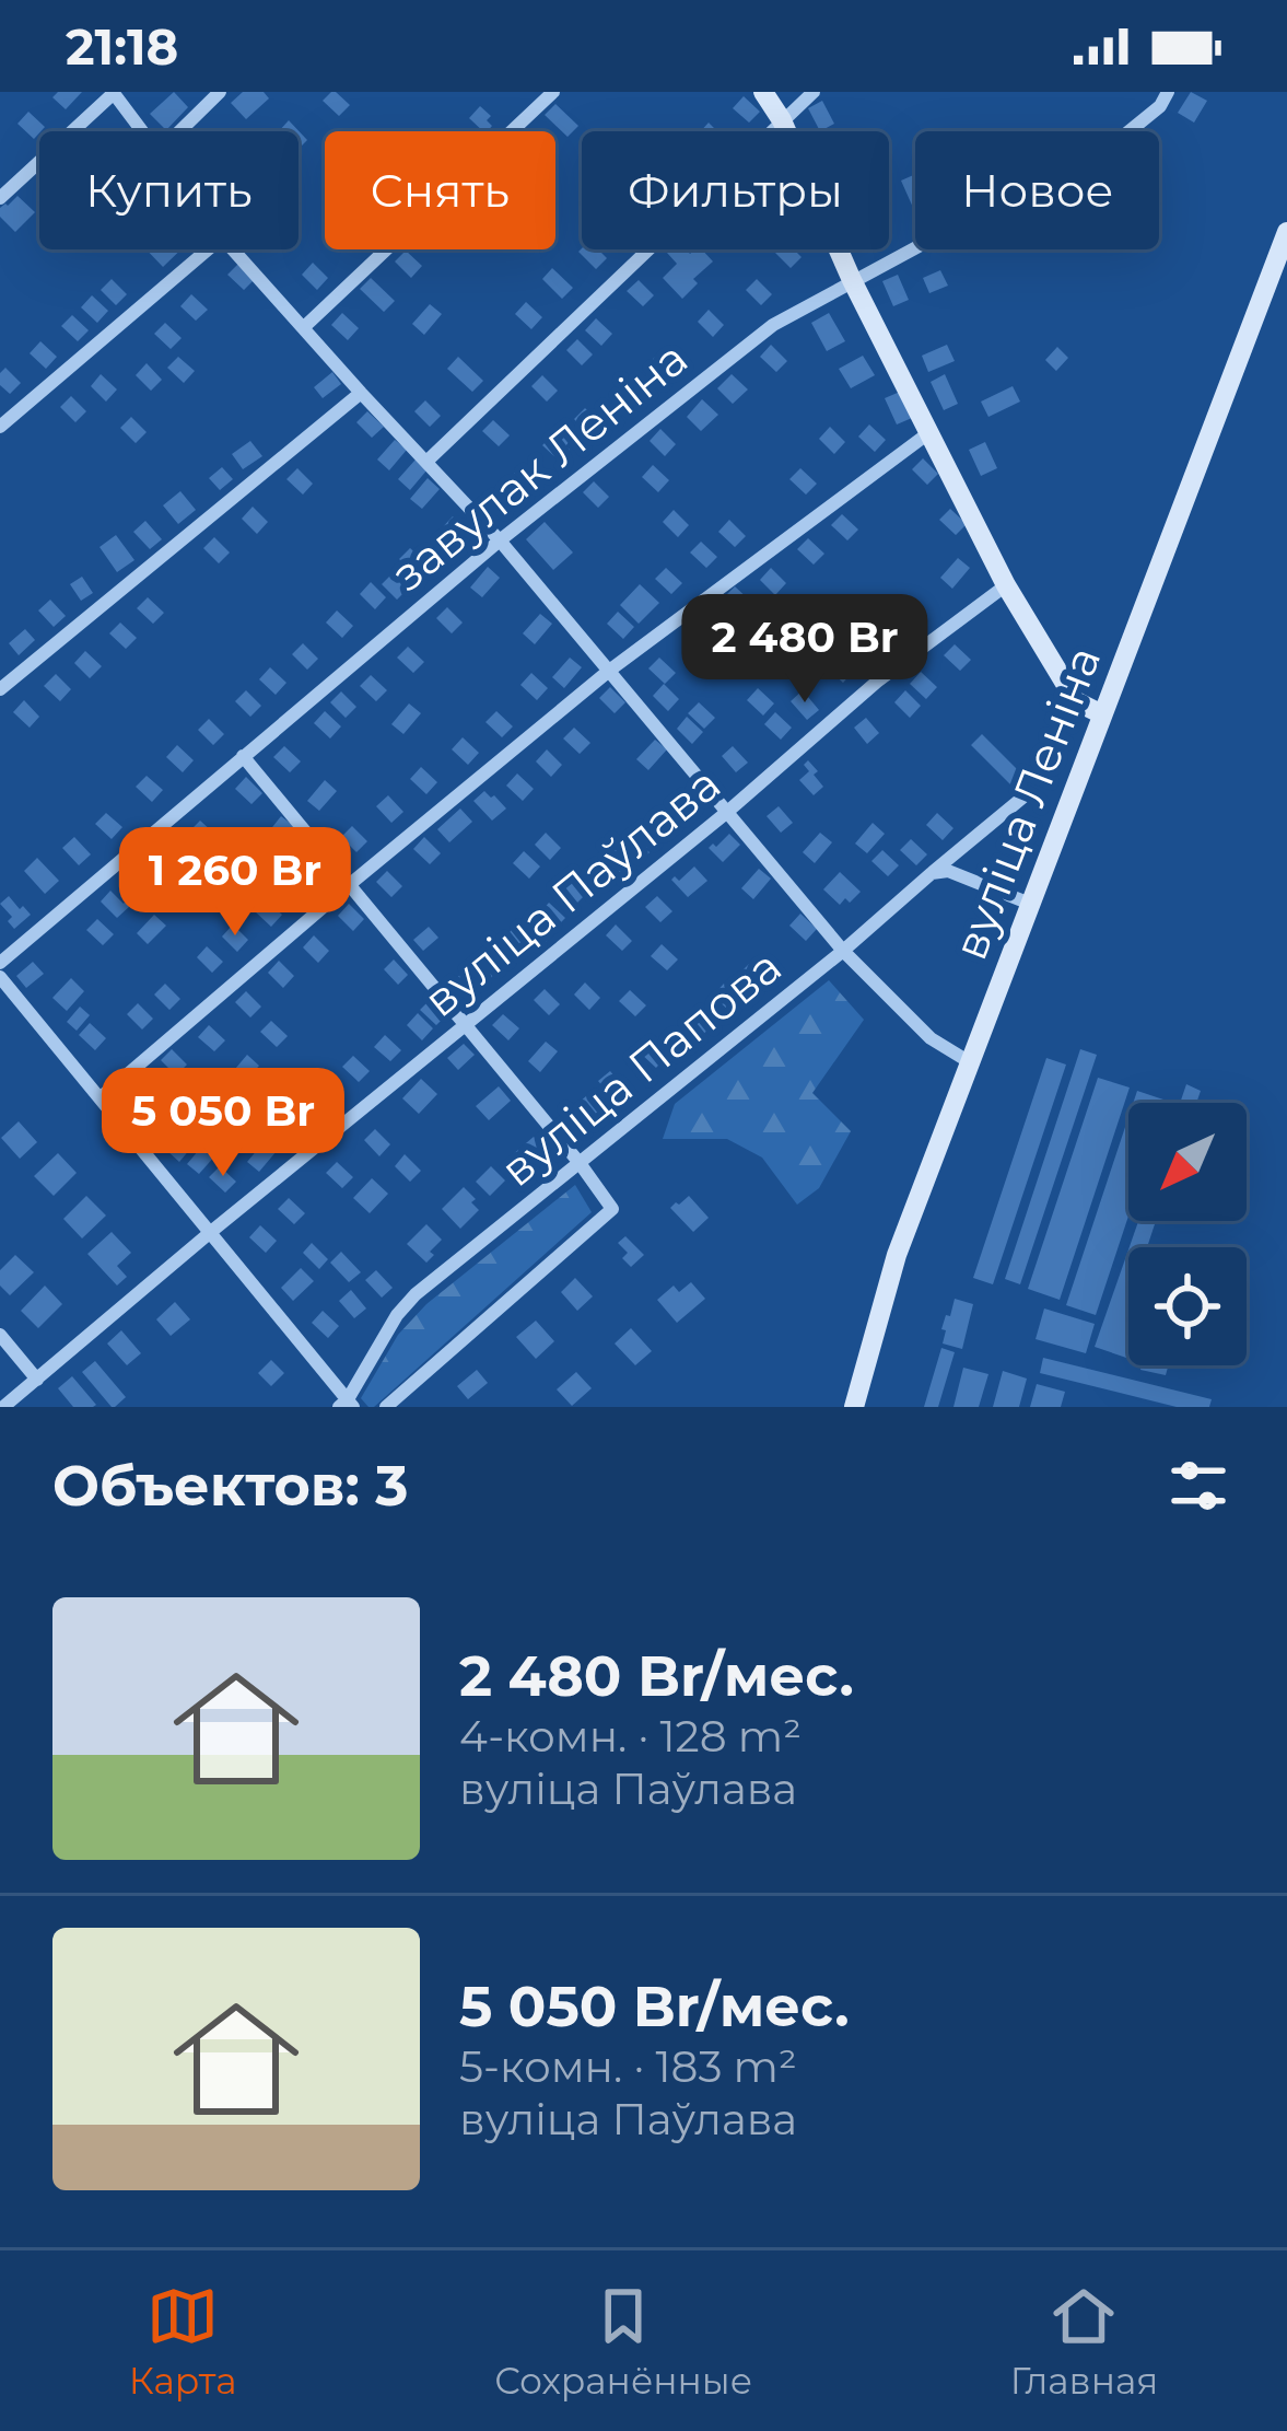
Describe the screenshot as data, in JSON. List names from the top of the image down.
{
  "streets": {
    "main road": ["вуліца Леніна"],
    "street": ["завулак Леніна", "вуліца Паўлава", "вуліца Папова"]
  },
  "north": "bottom left",
  "page": {
    "status": "21:18",
    "chip": [
      "Купить",
      "Снять",
      "Фильтры",
      "Новое"
    ],
    "price": ["2 480 Br", "1 260 Br", "5 050 Br"],
    "heading": "Объектов: 3",
    "list": [
      {
        "name": "2 480 Br/мес.",
        "note": "4-комн. · 128 m² · вуліца Паўлава"
      },
      {
        "name": "5 050 Br/мес.",
        "note": "5-комн. · 183 m² · вуліца Паўлава"
      }
    ],
    "tabs": ["Карта", "Сохранённые", "Главная"]
  }
}
